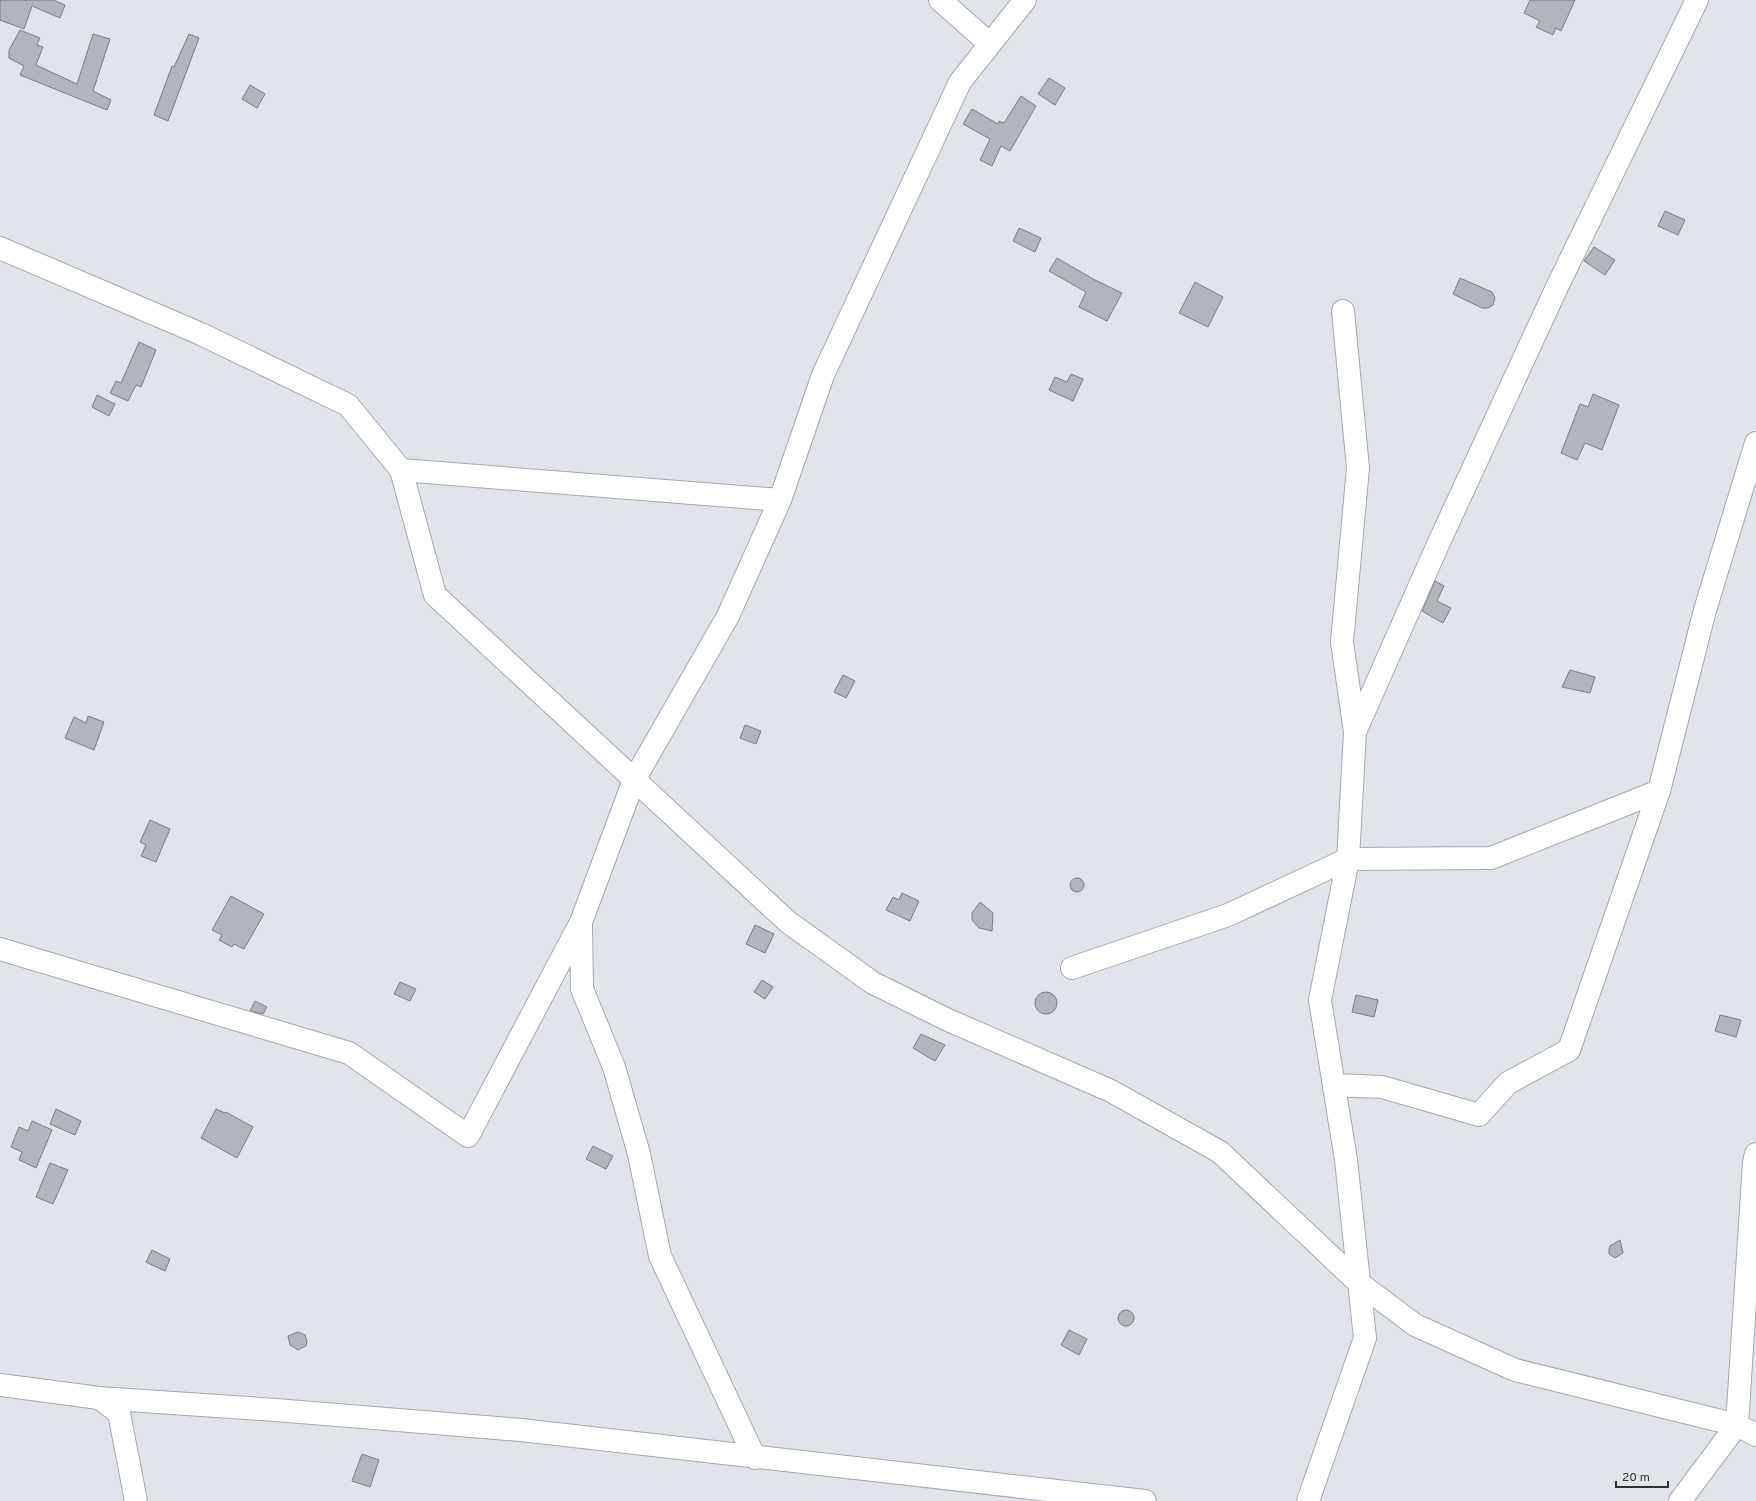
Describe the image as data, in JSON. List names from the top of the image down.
{
  "scale_bar": "20 m"
}
